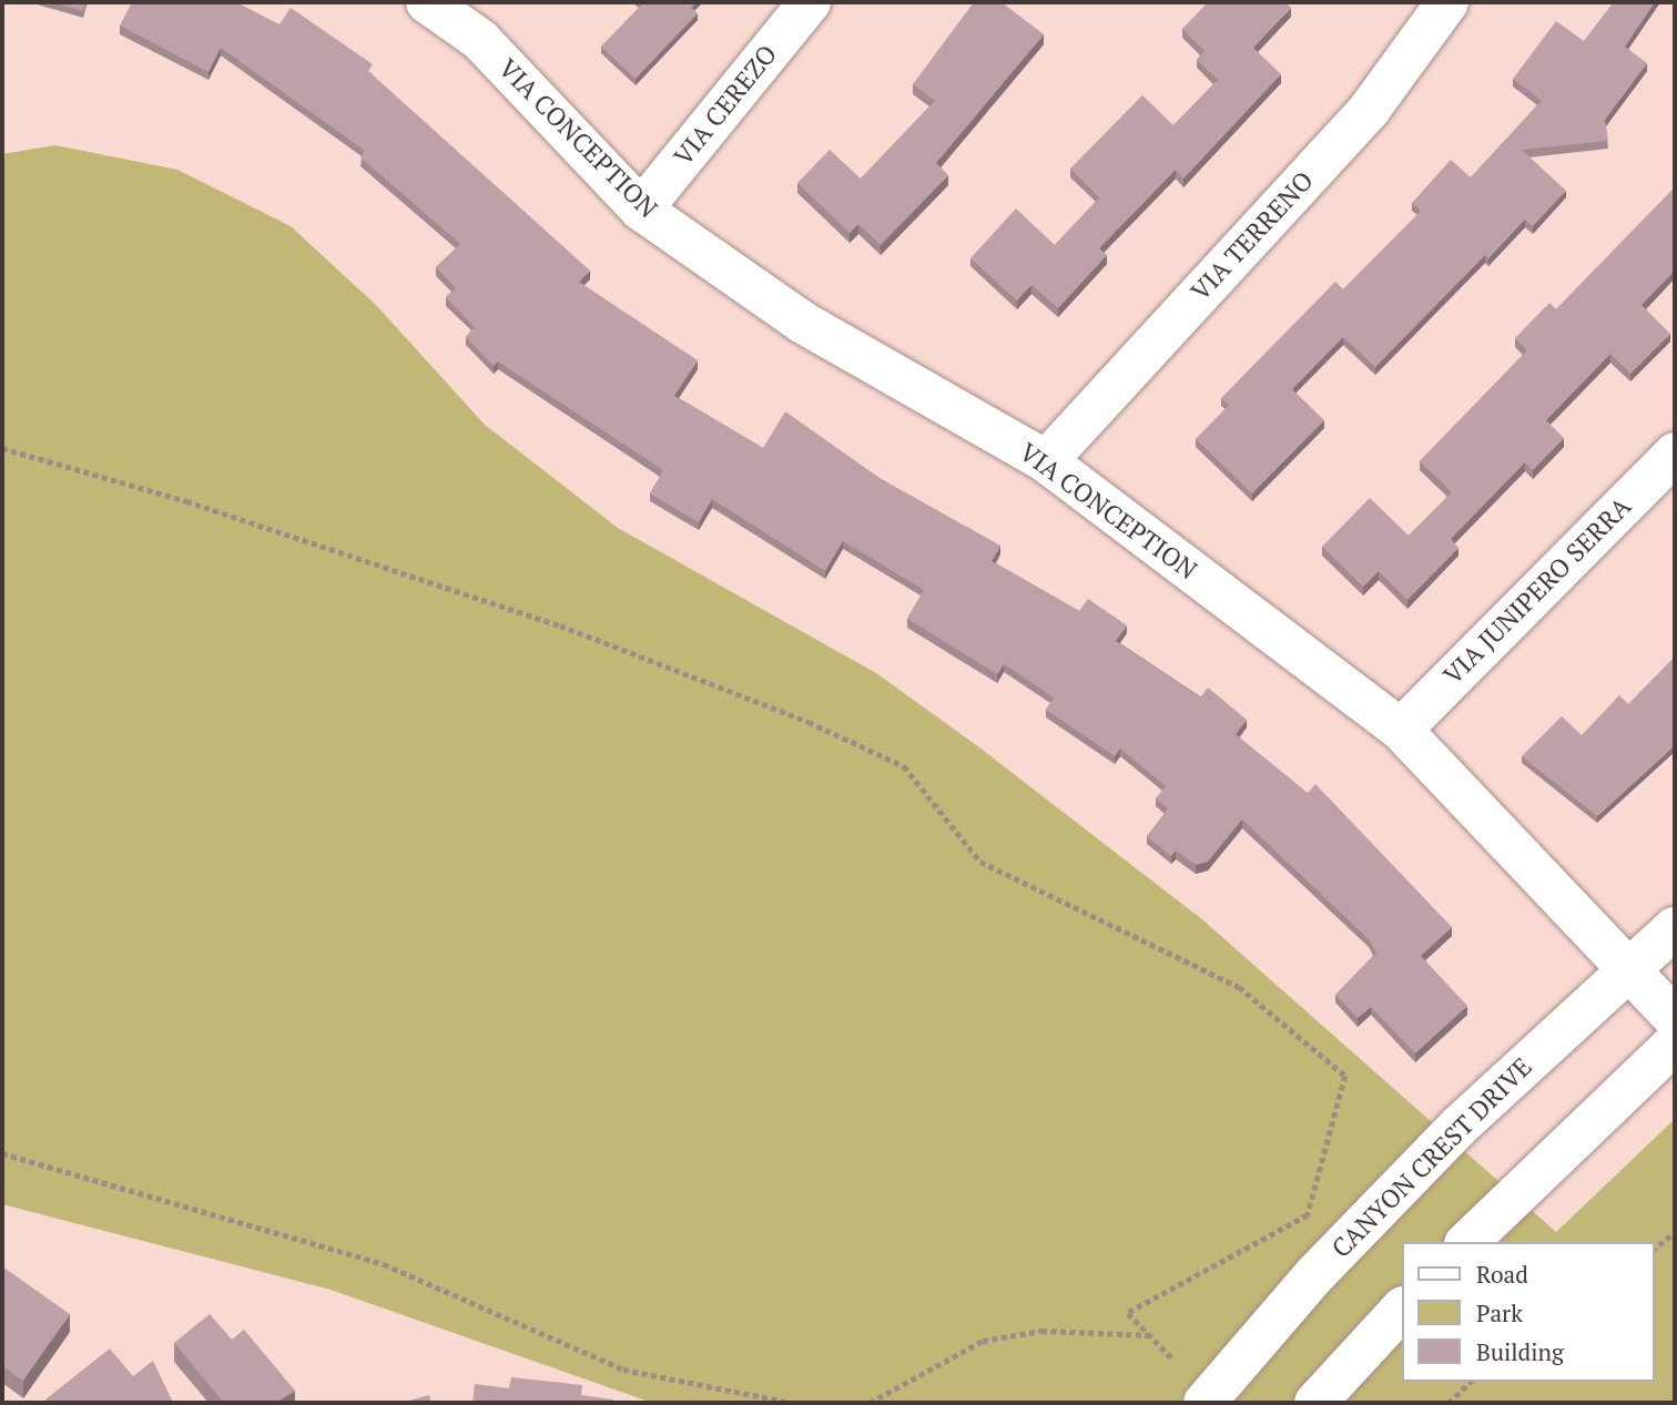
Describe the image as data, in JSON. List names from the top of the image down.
{
  "streets": {
    "street": [
      "VIA CEREZO",
      "VIA CONCEPTION",
      "VIA TERRENO",
      "VIA JUNIPERO SERRA",
      "CANYON CREST DRIVE"
    ]
  },
  "crossings": [
    ["VIA CEREZO", "VIA CONCEPTION"],
    ["VIA CONCEPTION", "VIA TERRENO"],
    ["VIA CONCEPTION", "VIA JUNIPERO SERRA"],
    ["VIA CONCEPTION", "CANYON CREST DRIVE"]
  ],
  "legend": ["Road", "Park", "Building"]
}
